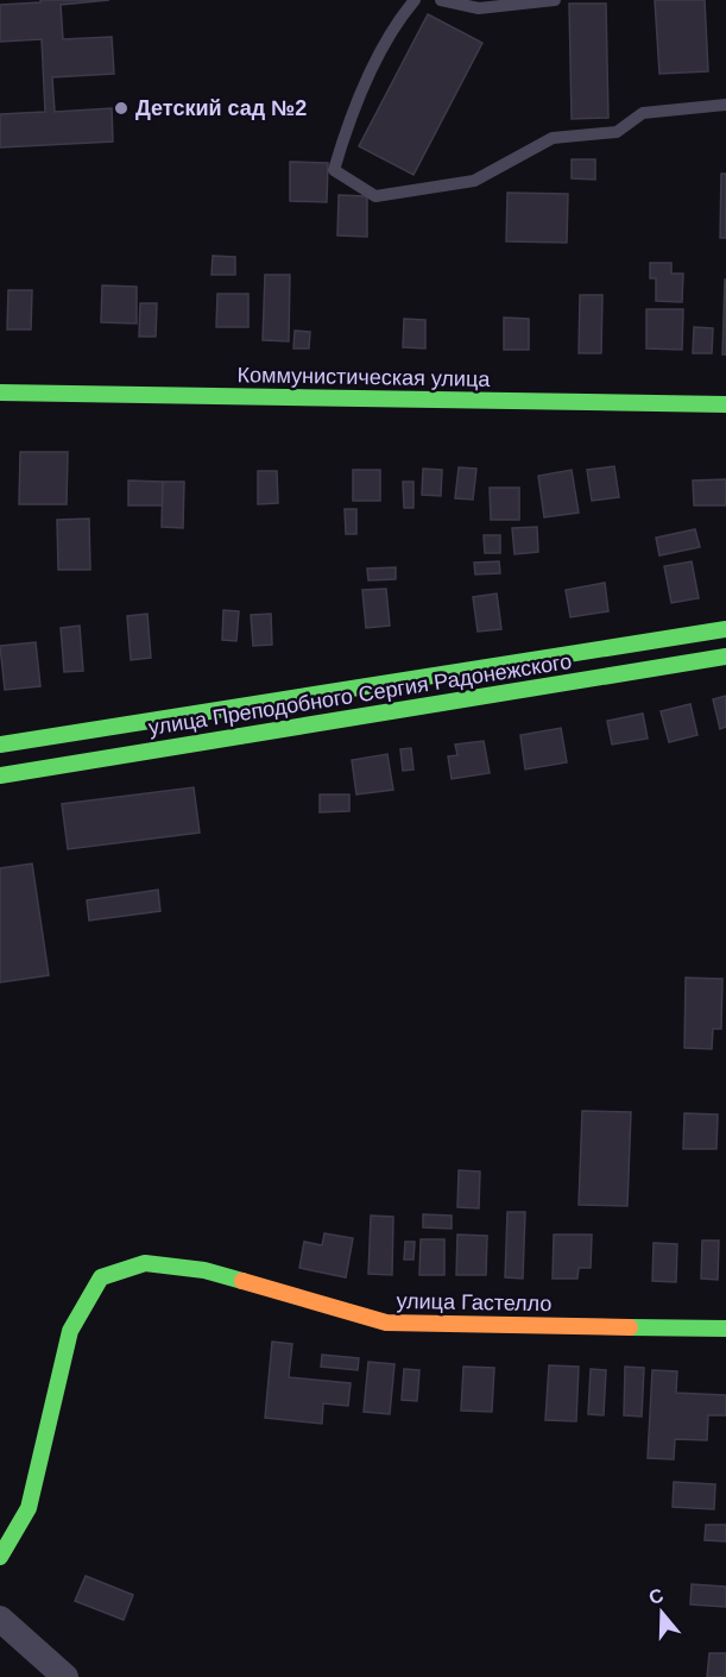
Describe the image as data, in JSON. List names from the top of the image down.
{
  "streets": {
    "street": ["Коммунистическая улица", "улица Преподобного Сергия Радонежского", "улица Гастелло"]
  },
  "places": ["Детский сад №2"],
  "north": "top"
}
